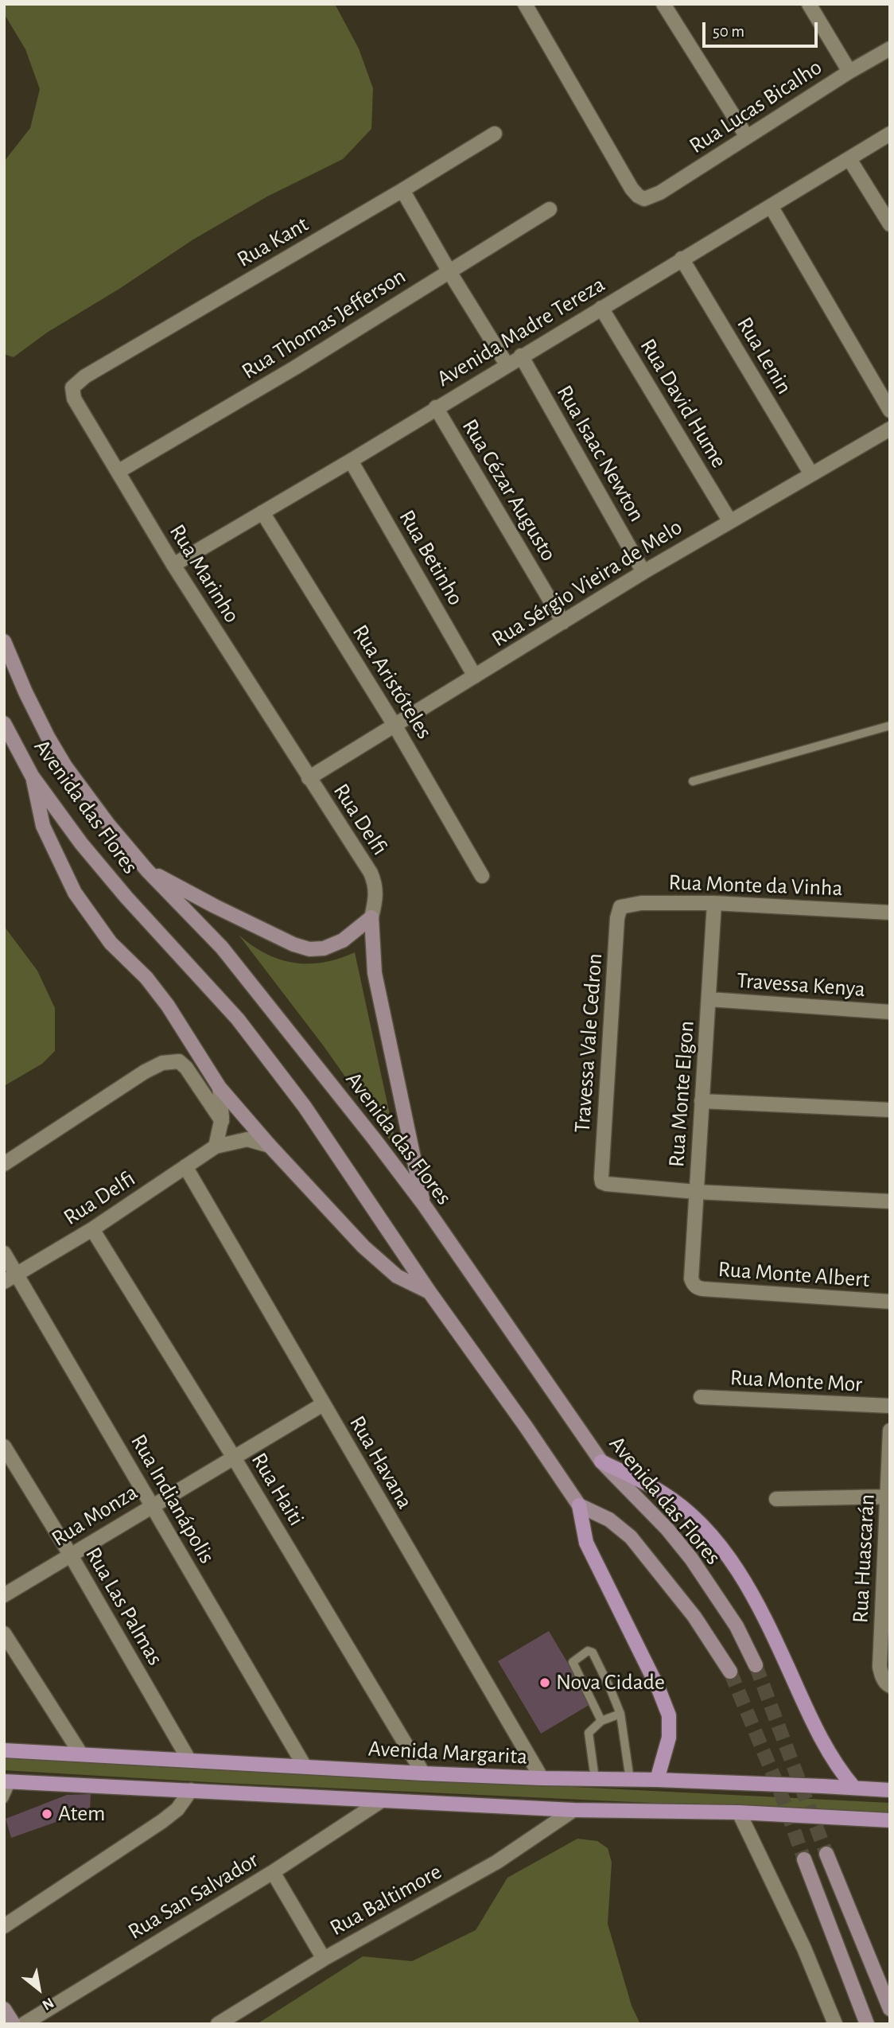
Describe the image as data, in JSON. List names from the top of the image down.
{
  "streets": {
    "main road": ["Avenida das Flores", "Avenida Margarita"],
    "street": [
      "Rua Lucas Bicalho",
      "Rua Kant",
      "Rua Thomas Jefferson",
      "Avenida Madre Tereza",
      "Rua Lenin",
      "Rua David Hume",
      "Rua Isaac Newton",
      "Rua Cézar Augusto",
      "Rua Betinho",
      "Rua Marinho",
      "Rua Sérgio Vieira de Melo",
      "Rua Aristóteles",
      "Rua Delfi",
      "Rua Monte da Vinha",
      "Travessa Kenya",
      "Travessa Vale Cedron",
      "Rua Monte Elgon",
      "Rua Monte Albert",
      "Rua Monte Mor",
      "Rua Havana",
      "Rua Haiti",
      "Rua Indianápolis",
      "Rua Monza",
      "Rua Huascarán",
      "Rua Las Palmas",
      "Rua San Salvador",
      "Rua Baltimore"
    ]
  },
  "crossings": [
    ["Rua Kant", "Rua Marinho"],
    ["Rua Thomas Jefferson", "Rua Marinho"],
    ["Avenida Madre Tereza", "Rua Lenin"],
    ["Avenida Madre Tereza", "Rua David Hume"],
    ["Avenida Madre Tereza", "Rua Isaac Newton"],
    ["Avenida Madre Tereza", "Rua Cézar Augusto"],
    ["Avenida Madre Tereza", "Rua Betinho"],
    ["Avenida Madre Tereza", "Rua Marinho"],
    ["Avenida Madre Tereza", "Rua Aristóteles"],
    ["Rua Lenin", "Rua Sérgio Vieira de Melo"],
    ["Rua David Hume", "Rua Sérgio Vieira de Melo"],
    ["Rua Isaac Newton", "Rua Sérgio Vieira de Melo"],
    ["Rua Cézar Augusto", "Rua Sérgio Vieira de Melo"],
    ["Rua Betinho", "Rua Sérgio Vieira de Melo"],
    ["Rua Marinho", "Rua Sérgio Vieira de Melo"],
    ["Rua Marinho", "Rua Delfi"],
    ["Rua Sérgio Vieira de Melo", "Rua Aristóteles"],
    ["Rua Sérgio Vieira de Melo", "Rua Delfi"],
    ["Rua Delfi", "Rua Havana"],
    ["Rua Delfi", "Rua Haiti"],
    ["Rua Delfi", "Rua Indianápolis"],
    ["Rua Monte da Vinha", "Travessa Vale Cedron"],
    ["Rua Monte da Vinha", "Rua Monte Elgon"],
    ["Travessa Kenya", "Rua Monte Elgon"],
    ["Travessa Vale Cedron", "Rua Monte Elgon"],
    ["Rua Monte Elgon", "Rua Monte Albert"],
    ["Rua Havana", "Rua Monza"],
    ["Rua Havana", "Avenida Margarita"],
    ["Rua Haiti", "Rua Monza"],
    ["Rua Haiti", "Avenida Margarita"],
    ["Rua Indianápolis", "Rua Monza"],
    ["Rua Indianápolis", "Avenida Margarita"],
    ["Rua Monza", "Rua Las Palmas"],
    ["Rua Las Palmas", "Avenida Margarita"]
  ],
  "places": ["Nova Cidade", "Atem"],
  "scale_bar": "50 m",
  "north": "bottom right"
}
